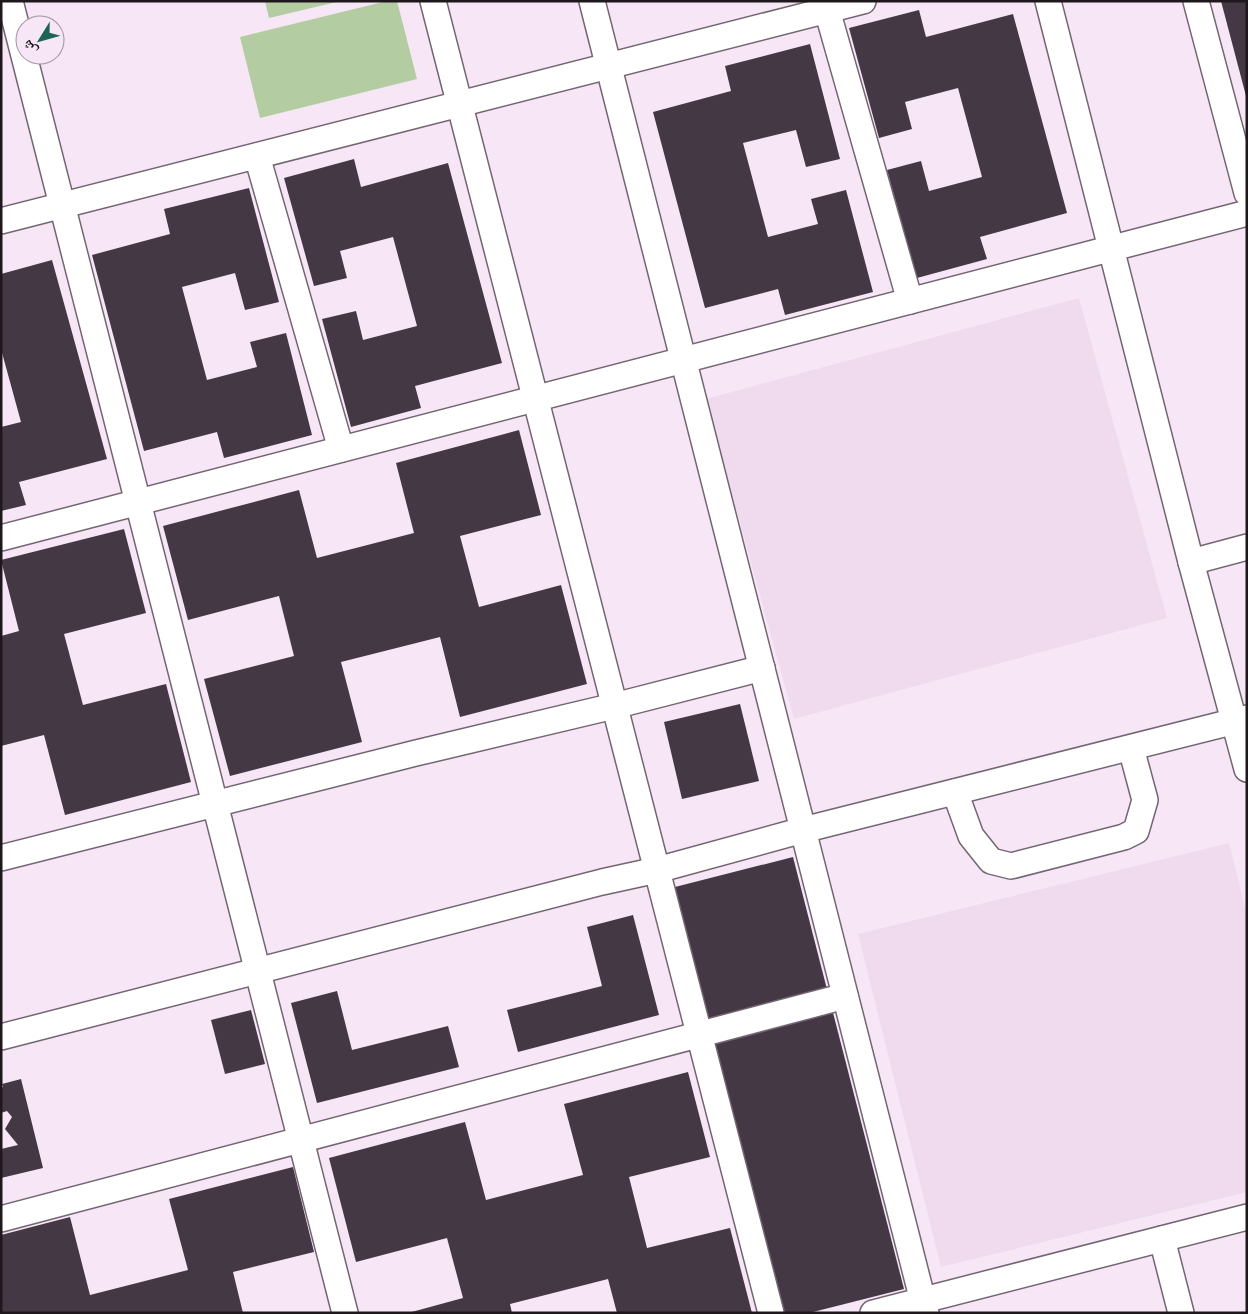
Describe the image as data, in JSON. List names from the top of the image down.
{
  "north": "bottom left"
}
